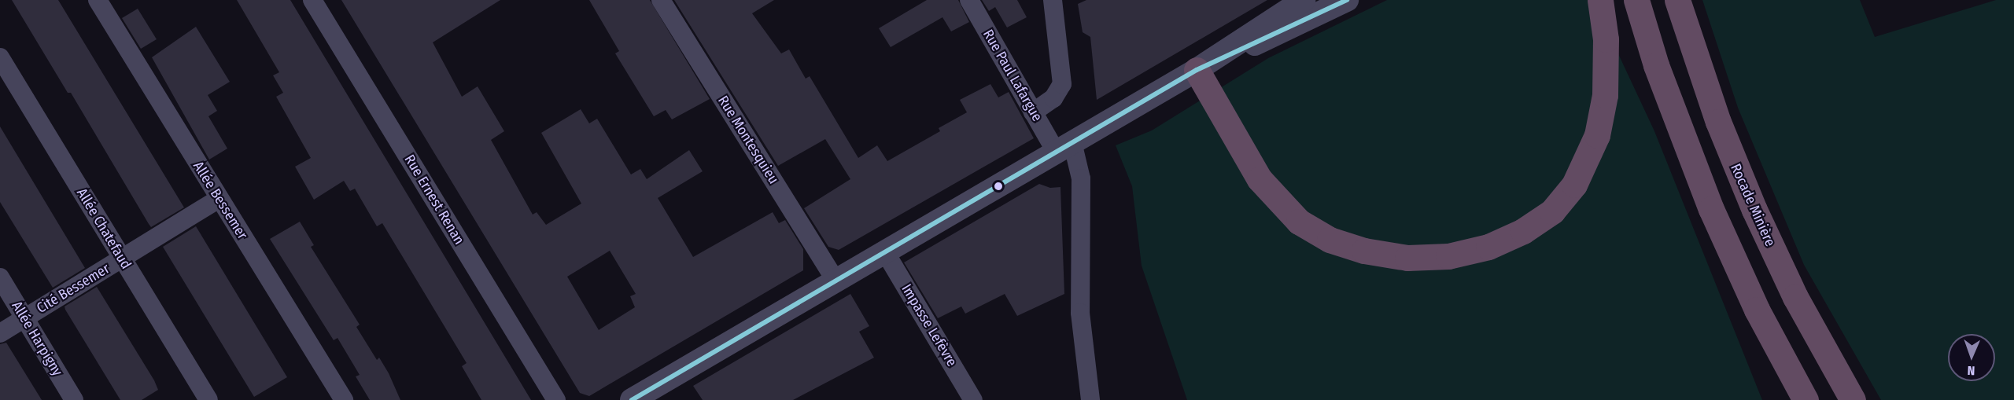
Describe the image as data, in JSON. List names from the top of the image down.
{
  "streets": {
    "highway": ["Rocade Minière"],
    "street": [
      "Rue Paul Lafargue",
      "Rue Montesquieu",
      "Rue Ernest Renan",
      "Allée Bessemer",
      "Allée Chatefaud",
      "Cité Bessemer",
      "Impasse Lefèvre",
      "Allée Harpigny"
    ]
  },
  "crossings": [
    ["Allée Bessemer", "Cité Bessemer"],
    ["Allée Chatefaud", "Cité Bessemer"],
    ["Cité Bessemer", "Allée Harpigny"]
  ],
  "north": "bottom"
}
